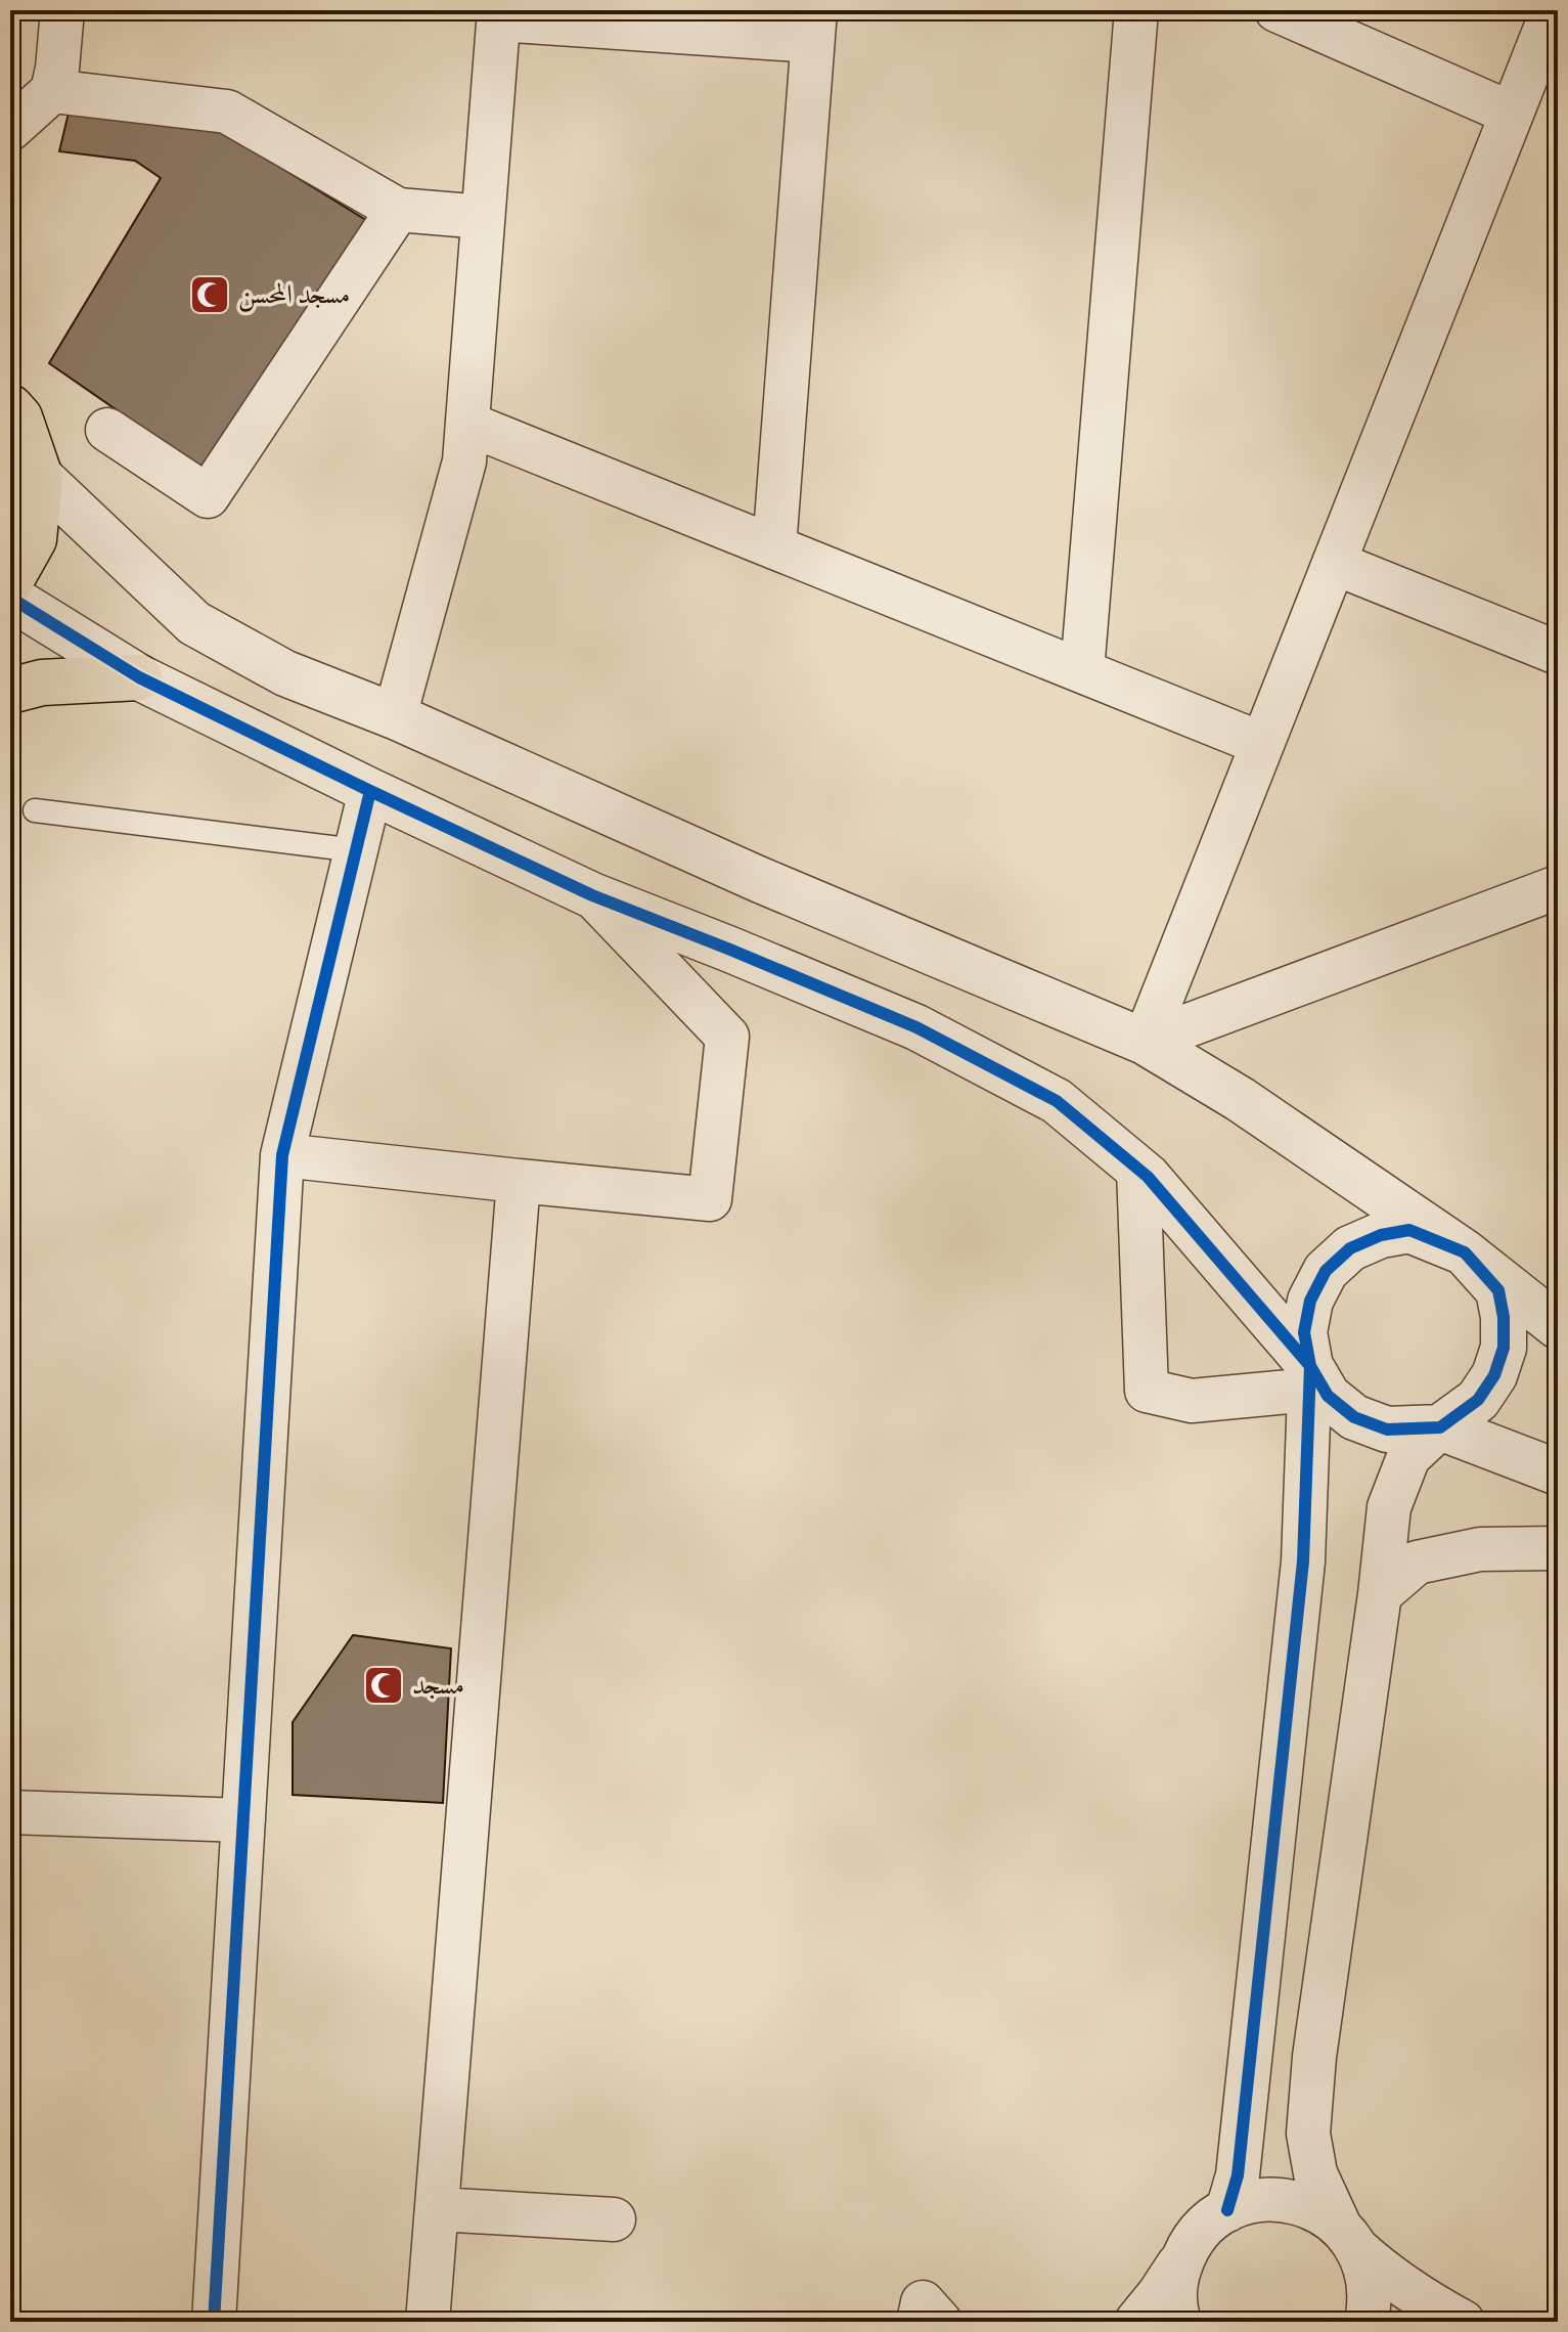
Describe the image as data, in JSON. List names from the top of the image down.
{
  "places": {
    "mosque": ["مسجد المحسن", "مسجد"]
  }
}
